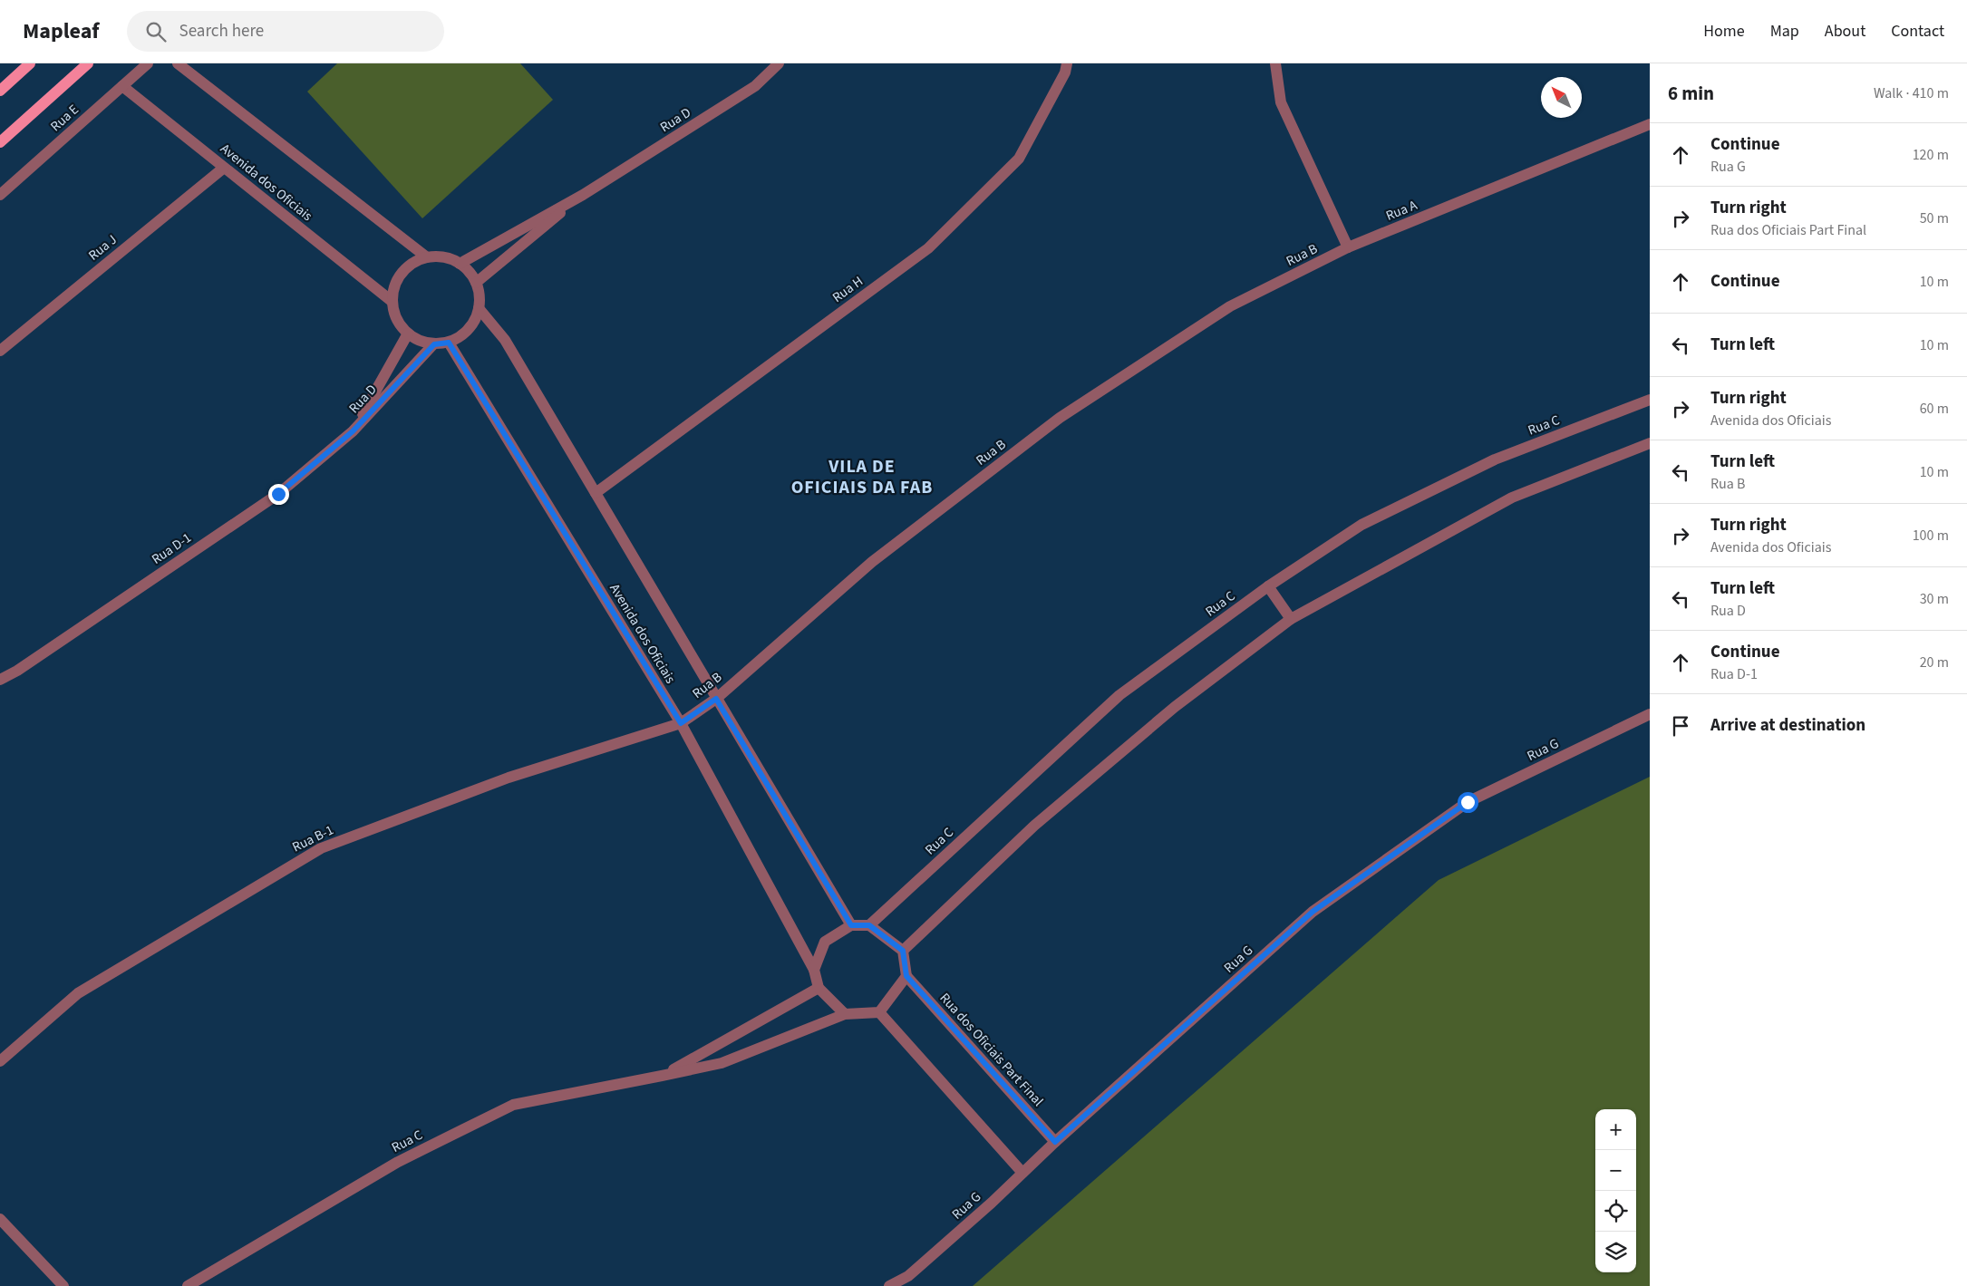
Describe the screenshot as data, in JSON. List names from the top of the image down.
{
  "streets": {
    "street": [
      "Rua E",
      "Rua D",
      "Avenida dos Oficiais",
      "Rua A",
      "Rua J",
      "Rua B",
      "Rua H",
      "Rua C",
      "Rua D-1",
      "Rua G",
      "Rua B-1",
      "Rua dos Oficiais Part Final"
    ]
  },
  "crossings": [
    ["Rua E", "Avenida dos Oficiais"],
    ["Rua D", "Avenida dos Oficiais"],
    ["Rua D", "Rua D-1"],
    ["Avenida dos Oficiais", "Rua J"],
    ["Avenida dos Oficiais", "Rua B"],
    ["Avenida dos Oficiais", "Rua C"],
    ["Avenida dos Oficiais", "Rua B-1"],
    ["Avenida dos Oficiais", "Rua dos Oficiais Part Final"],
    ["Rua A", "Rua B"],
    ["Rua B", "Rua B-1"],
    ["Rua C", "Rua dos Oficiais Part Final"],
    ["Rua G", "Rua dos Oficiais Part Final"]
  ],
  "districts": ["VILA DE OFICIAIS DA FAB"],
  "north": "top left",
  "page": {
    "header": "Mapleaf",
    "search": "Search here",
    "nav": [
      "Home",
      "Map",
      "About",
      "Contact"
    ],
    "heading": ["6 min", "Walk · 410 m"],
    "list": [
      ["Continue", "Rua G", "120 m"],
      ["Turn right", "Rua dos Oficiais Part Final", "50 m"],
      ["Continue", "10 m"],
      ["Turn left", "10 m"],
      ["Turn right", "Avenida dos Oficiais", "60 m"],
      ["Turn left", "Rua B", "10 m"],
      ["Turn right", "Avenida dos Oficiais", "100 m"],
      ["Turn left", "Rua D", "30 m"],
      ["Continue", "Rua D-1", "20 m"],
      "Arrive at destination"
    ],
    "map_buttons": ["+", "−"]
  }
}
